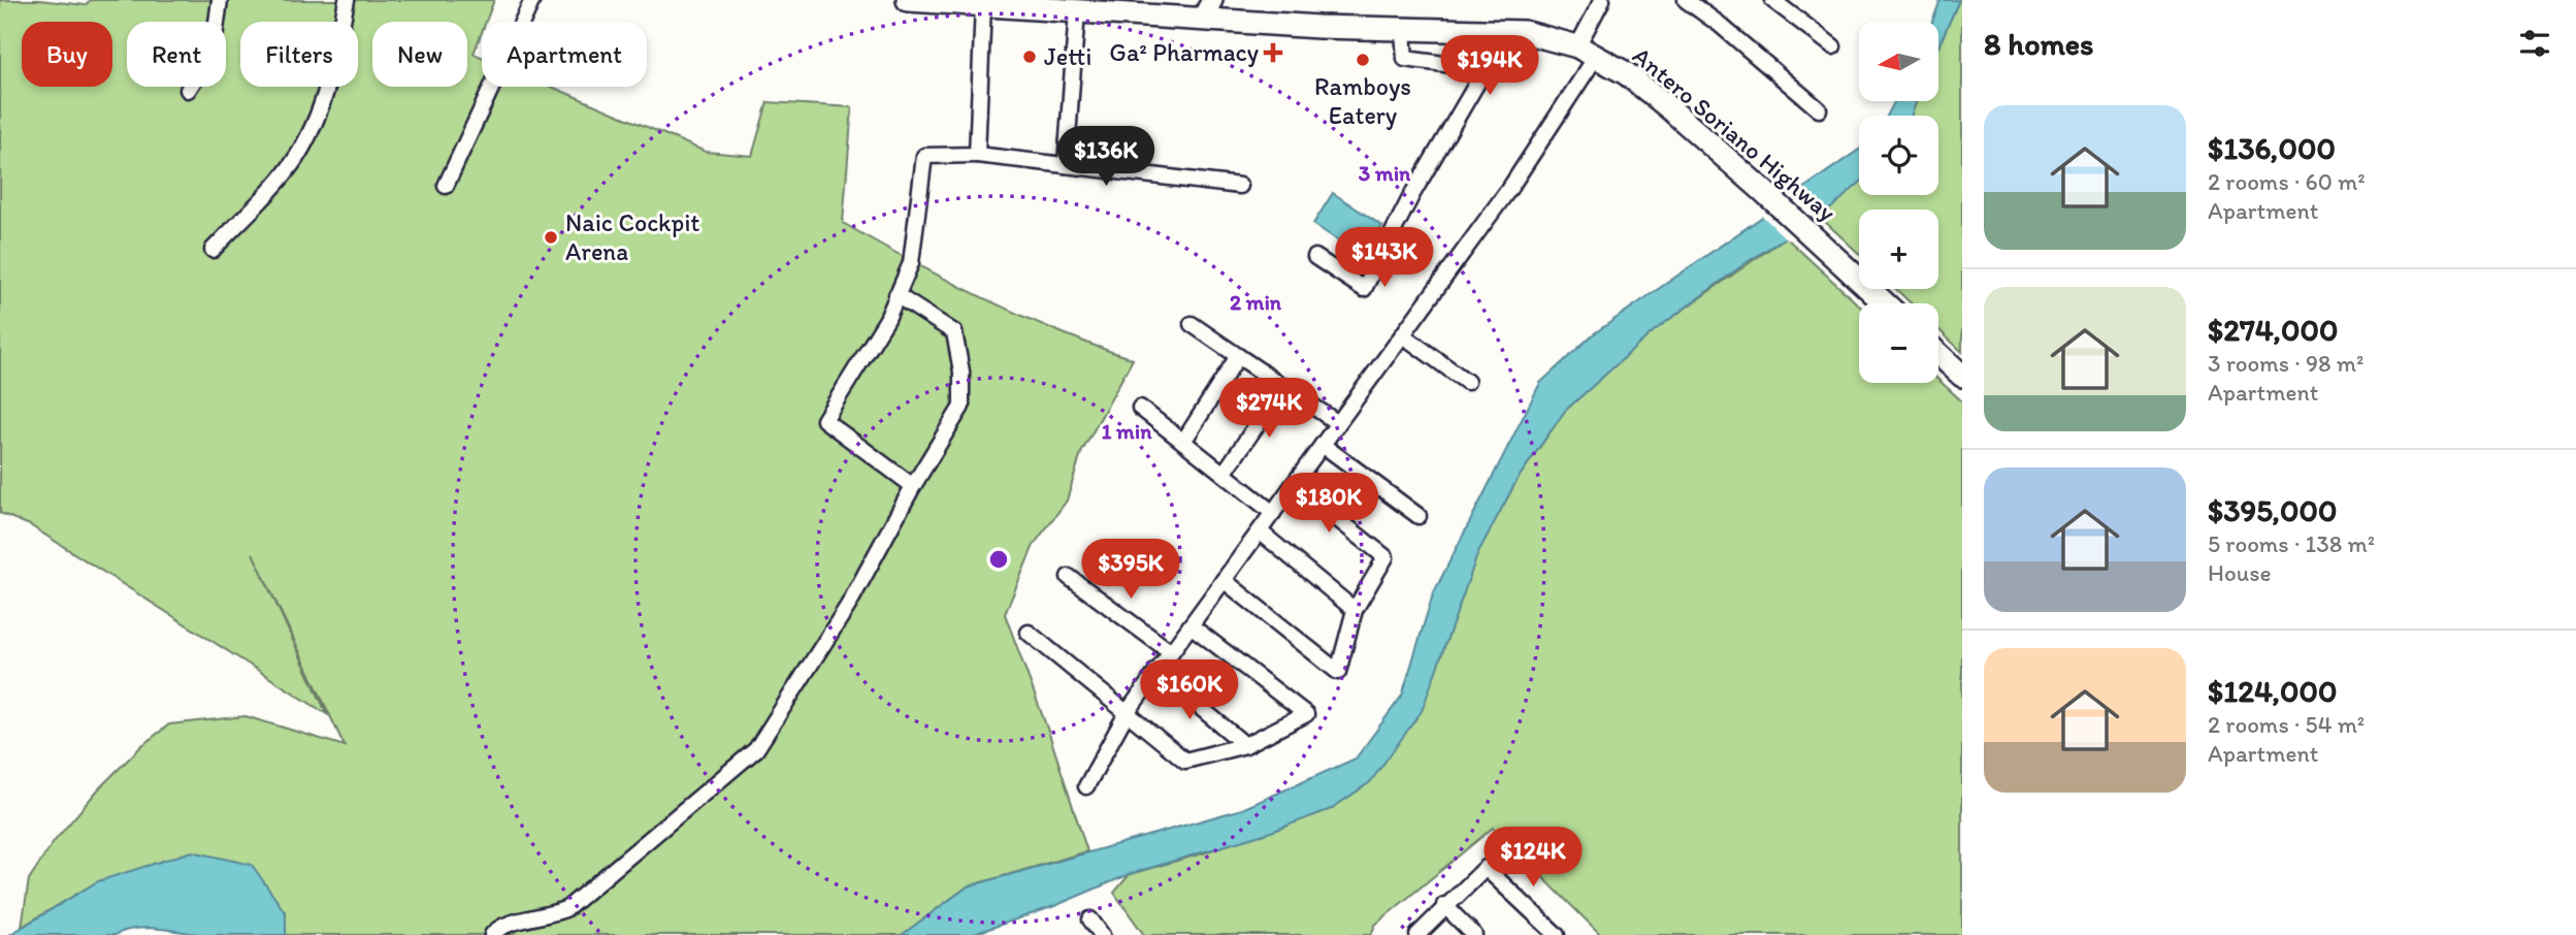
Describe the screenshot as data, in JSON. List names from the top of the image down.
{
  "streets": {
    "main road": ["Antero Soriano Highway"]
  },
  "places": {
    "health": ["Ga² Pharmacy"],
    "other": ["Jetti", "Ramboys Eatery", "Naic Cockpit Arena"]
  },
  "north": "left",
  "page": {
    "heading": "8 homes",
    "map_buttons": ["+", "−"],
    "chip": [
      "Buy",
      "Rent",
      "Filters",
      "New",
      "Apartment"
    ],
    "price": [
      "$194K",
      "$136K",
      "$143K",
      "$274K",
      "$180K",
      "$395K",
      "$160K",
      "$124K"
    ],
    "list": [
      {
        "name": "$136,000",
        "note": "2 rooms · 60 m² · Apartment"
      },
      {
        "name": "$274,000",
        "note": "3 rooms · 98 m² · Apartment"
      },
      {
        "name": "$395,000",
        "note": "5 rooms · 138 m² · House"
      },
      {
        "name": "$124,000",
        "note": "2 rooms · 54 m² · Apartment"
      }
    ]
  },
  "rings": ["3 min", "2 min", "1 min"]
}
